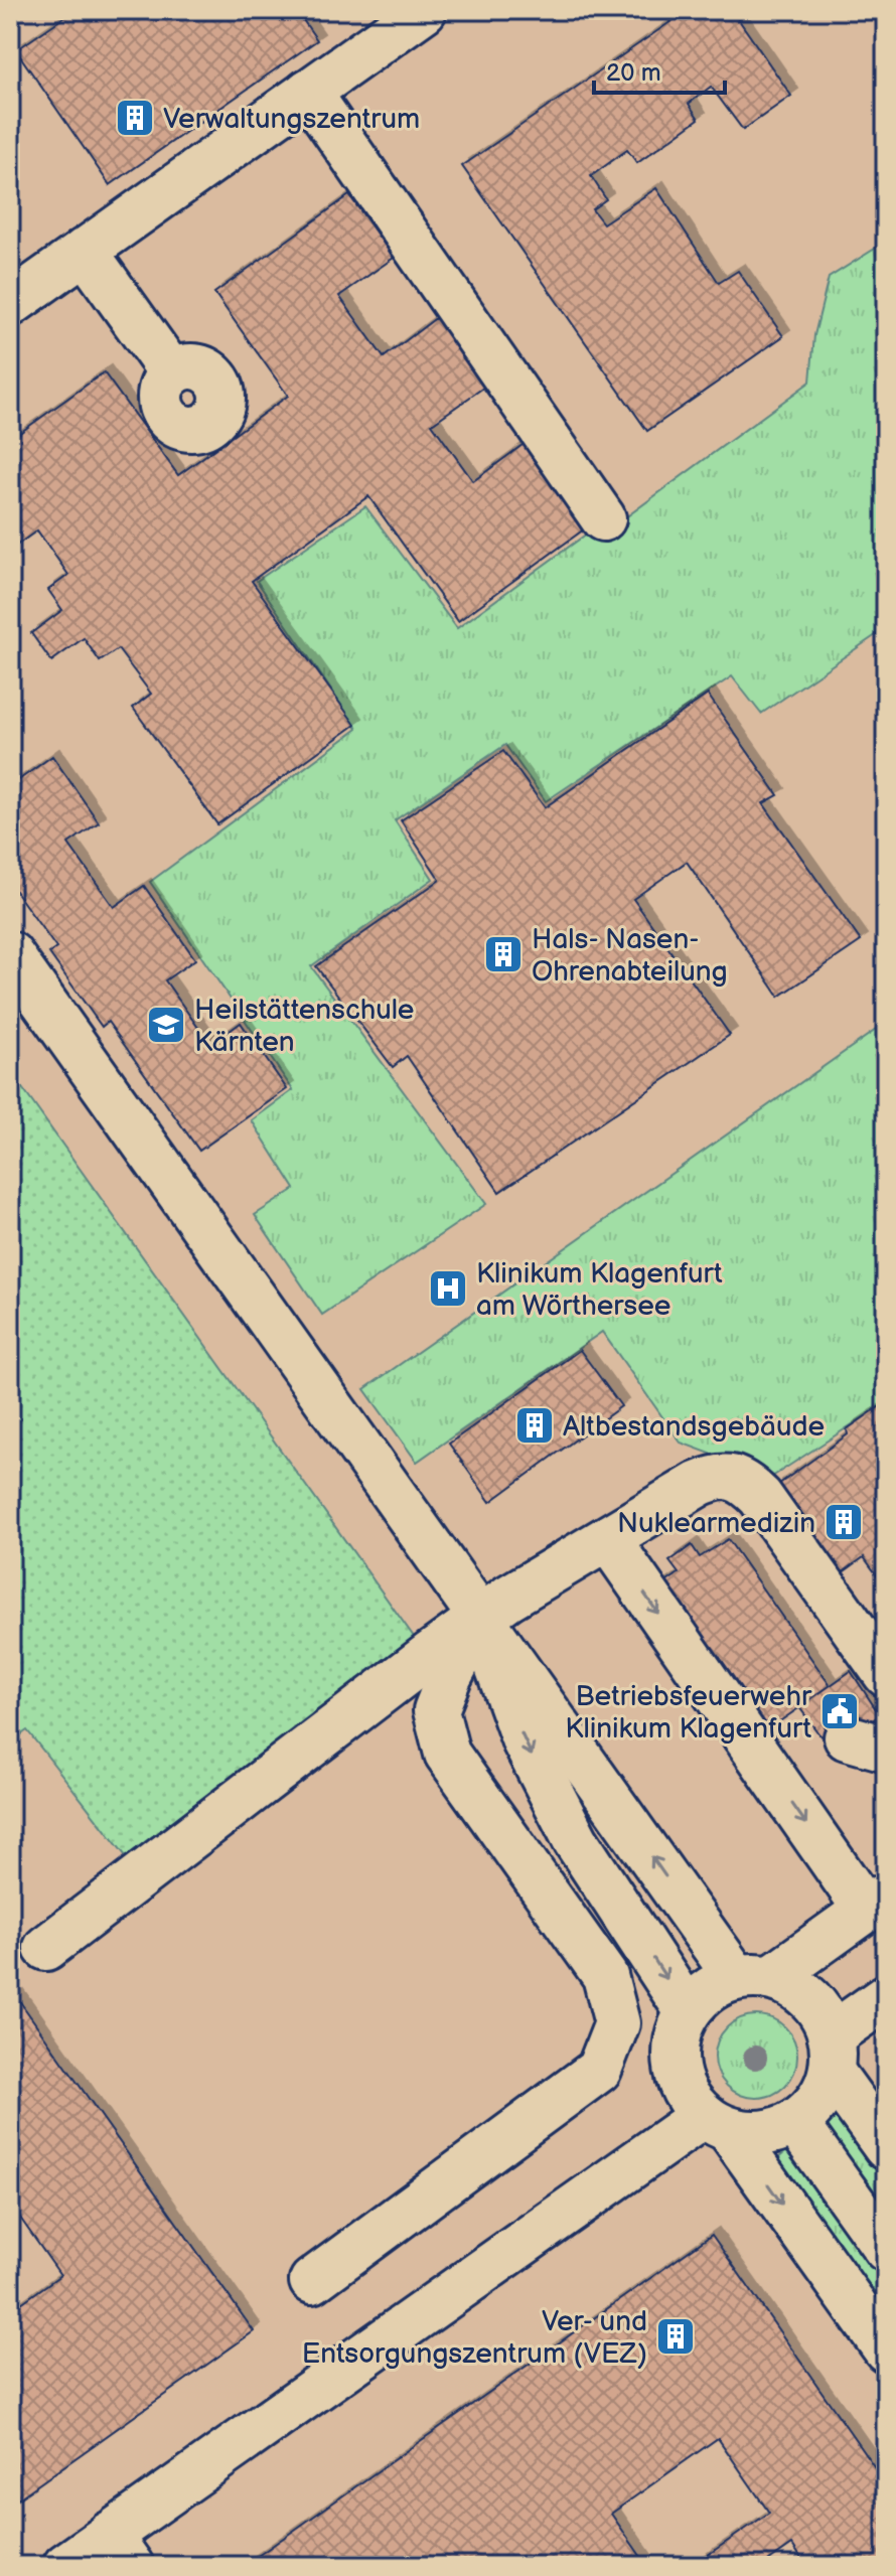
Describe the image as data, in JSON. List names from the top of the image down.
{
  "places": {
    "building": [
      "Verwaltungszentrum",
      "Hals- Nasen- Ohrenabteilung",
      "Altbestandsgebäude",
      "Nuklearmedizin",
      "Ver- und Entsorgungszentrum (VEZ)"
    ],
    "school or university": ["Heilstättenschule Kärnten"],
    "hospital": ["Klinikum Klagenfurt am Wörthersee"],
    "public building": ["Betriebsfeuerwehr Klinikum Klagenfurt"]
  },
  "scale_bar": "20 m"
}
